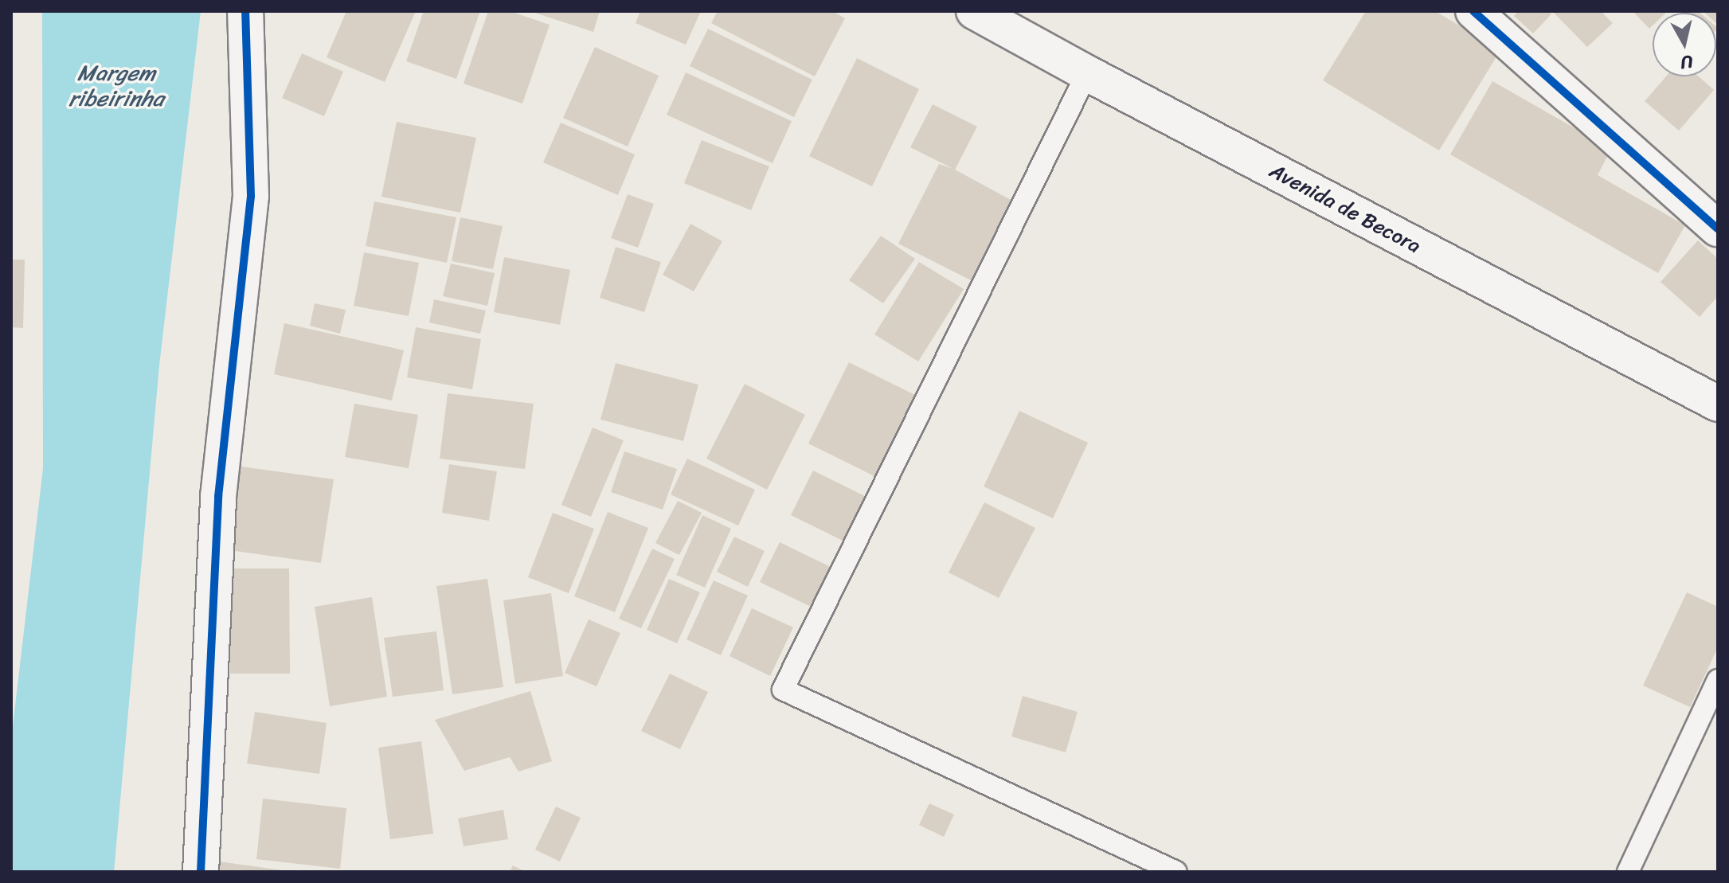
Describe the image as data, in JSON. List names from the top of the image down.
{
  "streets": {
    "street": ["Avenida de Becora"]
  },
  "water": ["Margem ribeirinha"],
  "north": "bottom"
}
